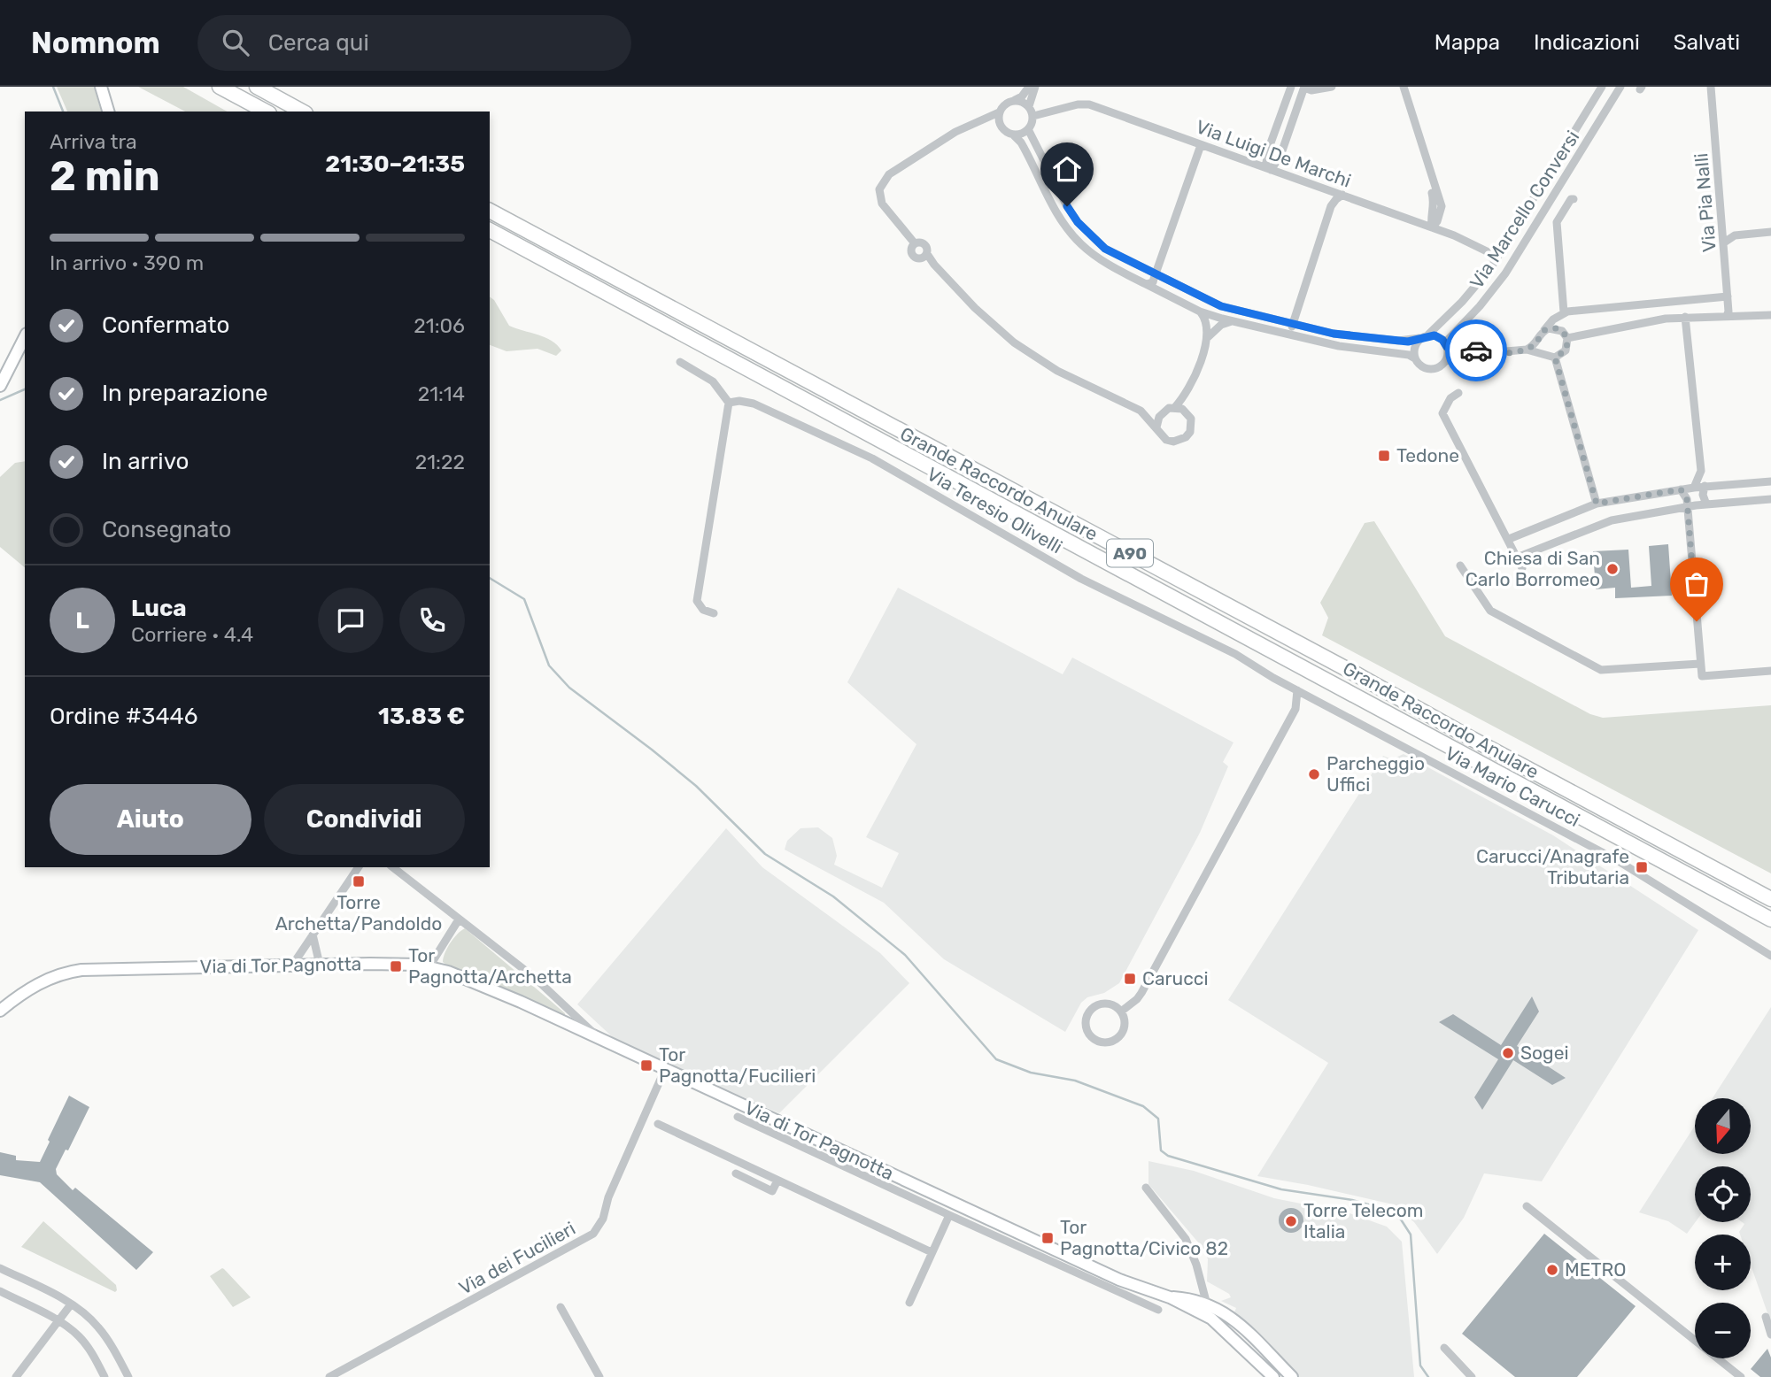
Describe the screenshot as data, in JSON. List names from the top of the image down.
{
  "streets": {
    "highway": ["Grande Raccordo Anulare", "A90"],
    "street": [
      "Via Luigi De Marchi",
      "Via Pia Nalli",
      "Via Marcello Conversi",
      "Via Teresio Olivelli",
      "Via Mario Carucci",
      "Via di Tor Pagnotta",
      "Via dei Fucilieri"
    ]
  },
  "crossings": [
    ["Via Luigi De Marchi", "Via Marcello Conversi"],
    ["Via Teresio Olivelli", "Via Mario Carucci"],
    ["Via di Tor Pagnotta", "Via dei Fucilieri"]
  ],
  "places": {
    "transit": [
      "Tedone",
      "Carucci/Anagrafe Tributaria",
      "Torre Archetta/Pandoldo",
      "Tor Pagnotta/Archetta",
      "Carucci",
      "Tor Pagnotta/Fucilieri",
      "Tor Pagnotta/Civico 82"
    ],
    "other": [
      "Chiesa di San Carlo Borromeo",
      "Parcheggio Uffici",
      "Sogei",
      "Torre Telecom Italia",
      "METRO"
    ]
  },
  "north": "bottom",
  "page": {
    "header": "Nomnom",
    "search": "Cerca qui",
    "nav": ["Mappa", "Indicazioni", "Salvati"],
    "heading": ["2 min", "Arriva tra", "21:30–21:35"],
    "panel": [
      "Luca",
      "Corriere · 4.4",
      "Ordine #3446",
      "13.83 €"
    ],
    "bar": "In arrivo · 390 m",
    "list": [
      ["Confermato", "21:06"],
      ["In preparazione", "21:14"],
      ["In arrivo", "21:22"],
      "Consegnato"
    ],
    "round": "L",
    "buttons": ["Aiuto", "Condividi"],
    "map_buttons": ["+", "−"]
  }
}
